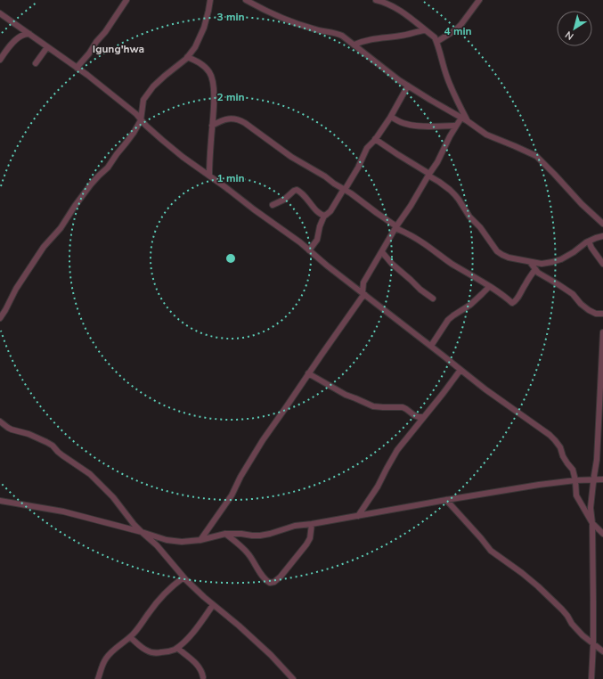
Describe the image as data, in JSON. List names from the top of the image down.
{
  "districts": ["Igung'hwa"],
  "north": "bottom left",
  "rings": [
    "3 min",
    "4 min",
    "2 min",
    "1 min"
  ]
}
